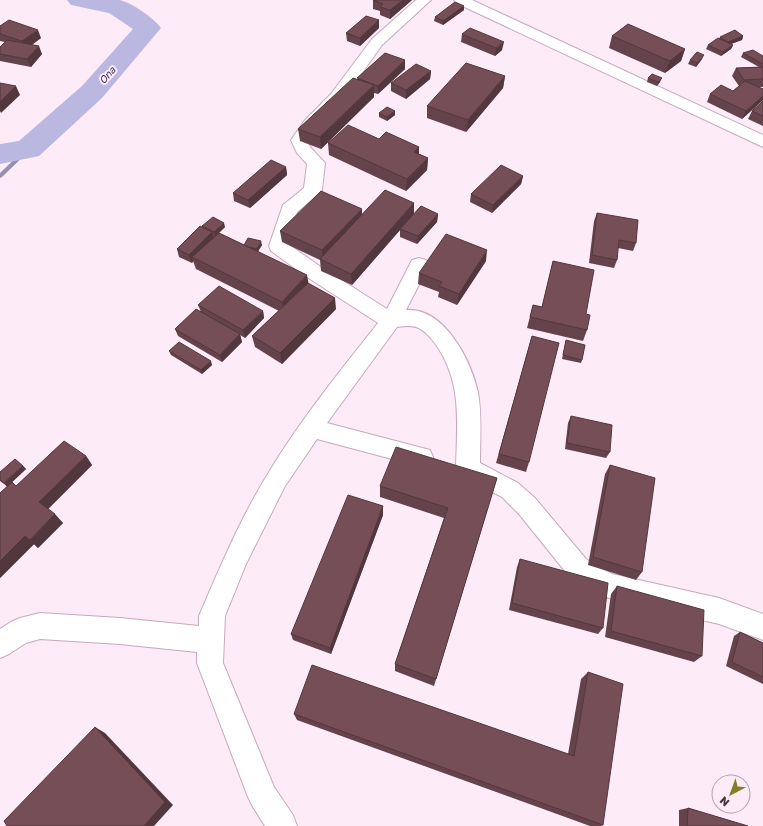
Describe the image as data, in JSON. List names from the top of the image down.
{
  "water": ["Ona"],
  "north": "bottom left"
}
